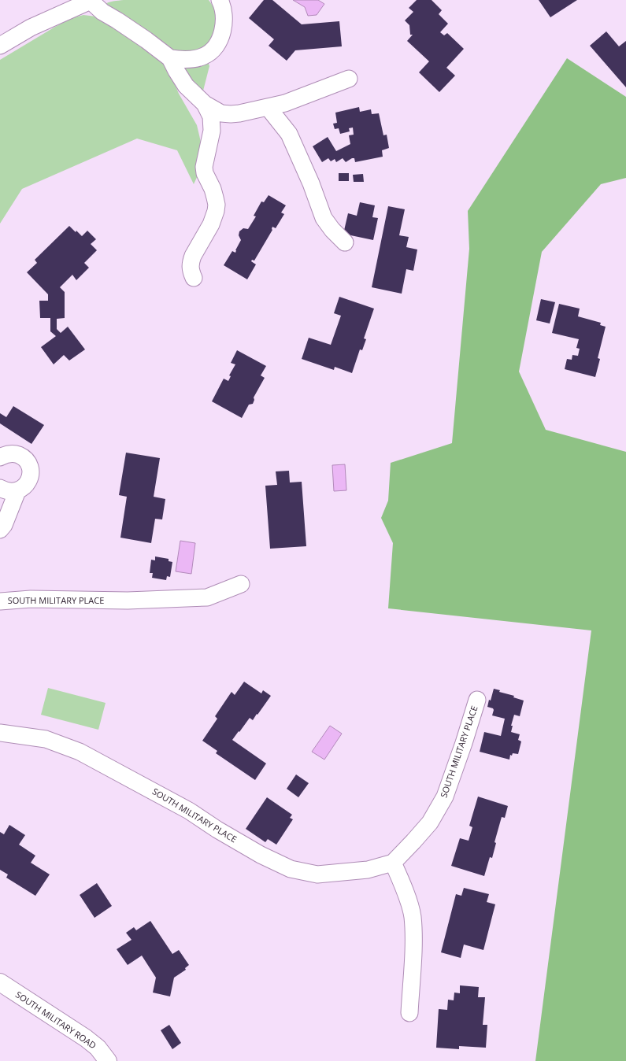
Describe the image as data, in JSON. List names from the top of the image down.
{
  "streets": {
    "street": ["SOUTH MILITARY PLACE", "SOUTH MILITARY ROAD"]
  }
}
